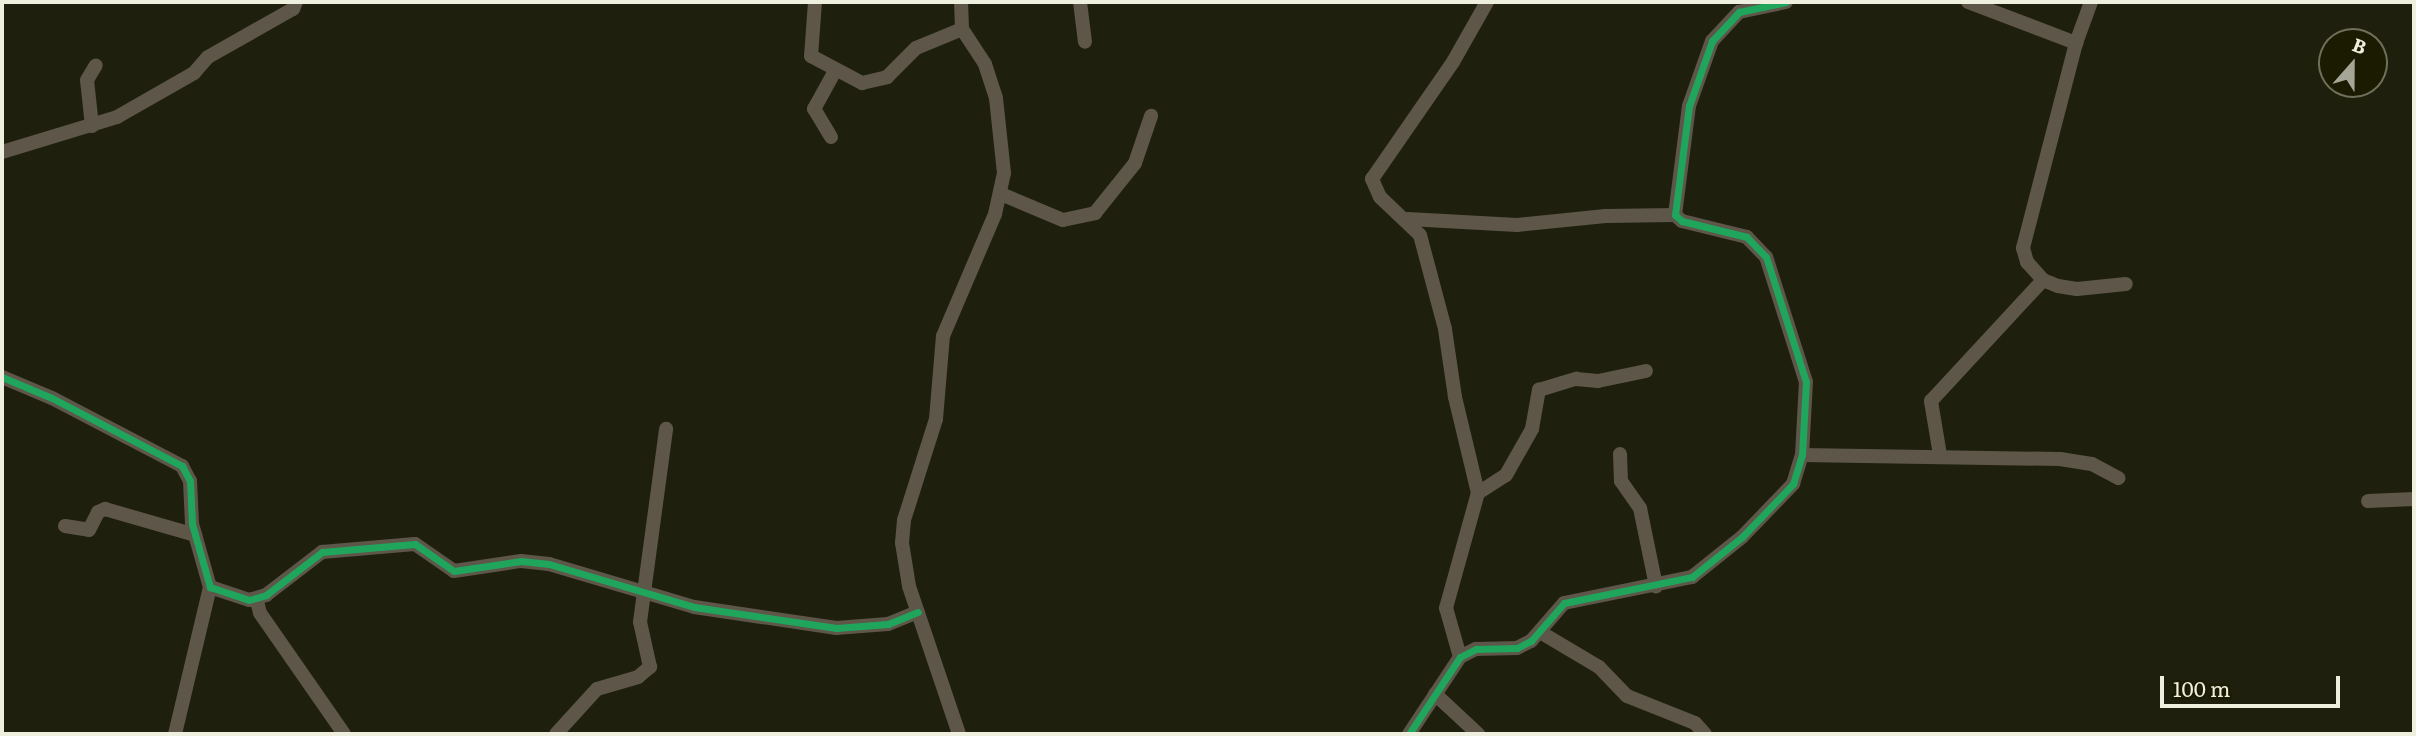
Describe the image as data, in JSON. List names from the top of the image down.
{
  "scale_bar": "100 m",
  "north": "top"
}
